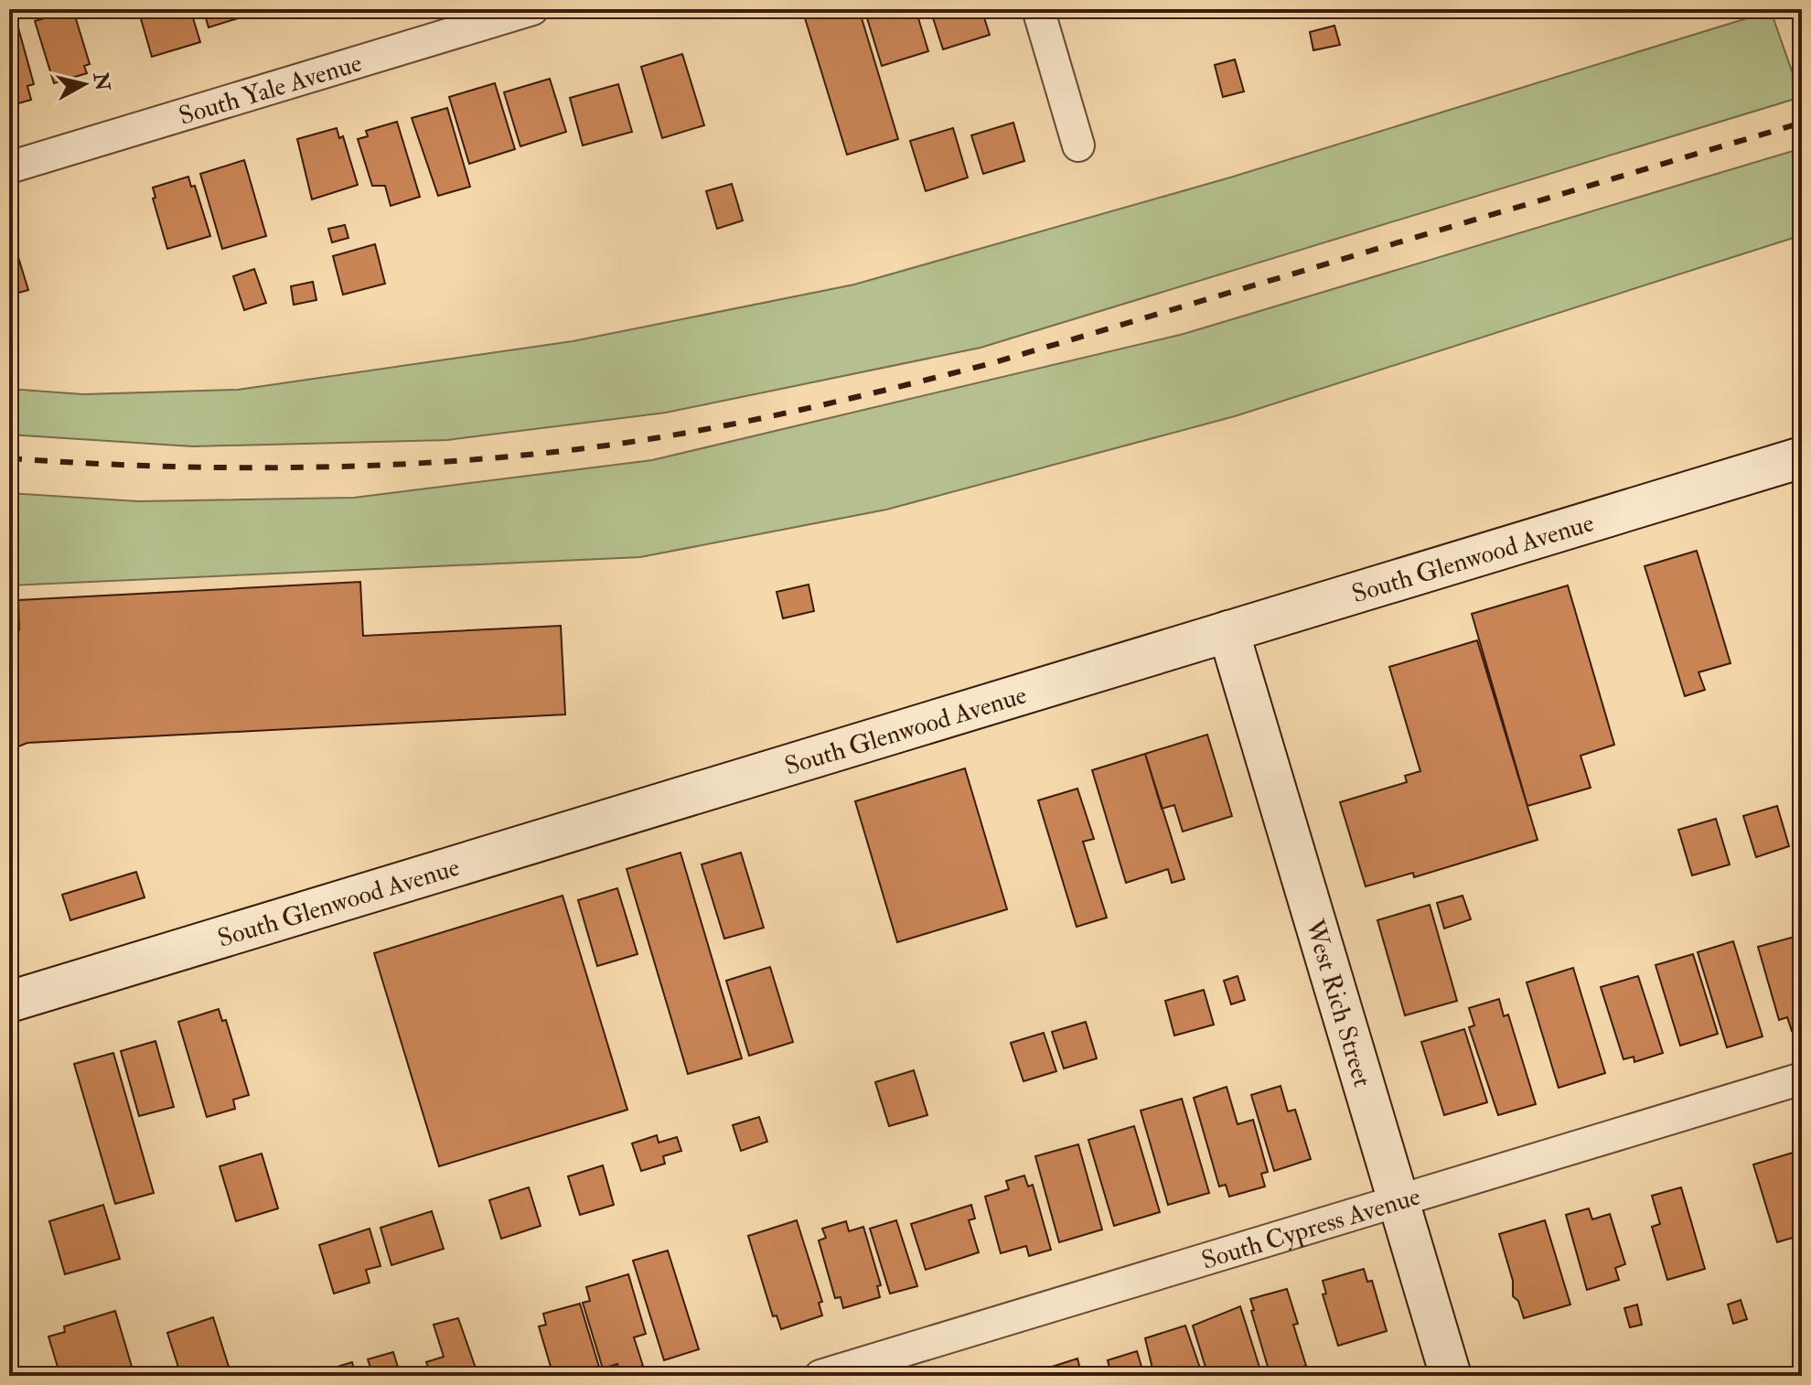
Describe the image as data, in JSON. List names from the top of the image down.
{
  "streets": {
    "street": [
      "South Yale Avenue",
      "South Glenwood Avenue",
      "West Rich Street",
      "South Cypress Avenue"
    ]
  },
  "crossings": [
    ["South Glenwood Avenue", "West Rich Street"],
    ["West Rich Street", "South Cypress Avenue"]
  ],
  "north": "right"
}
